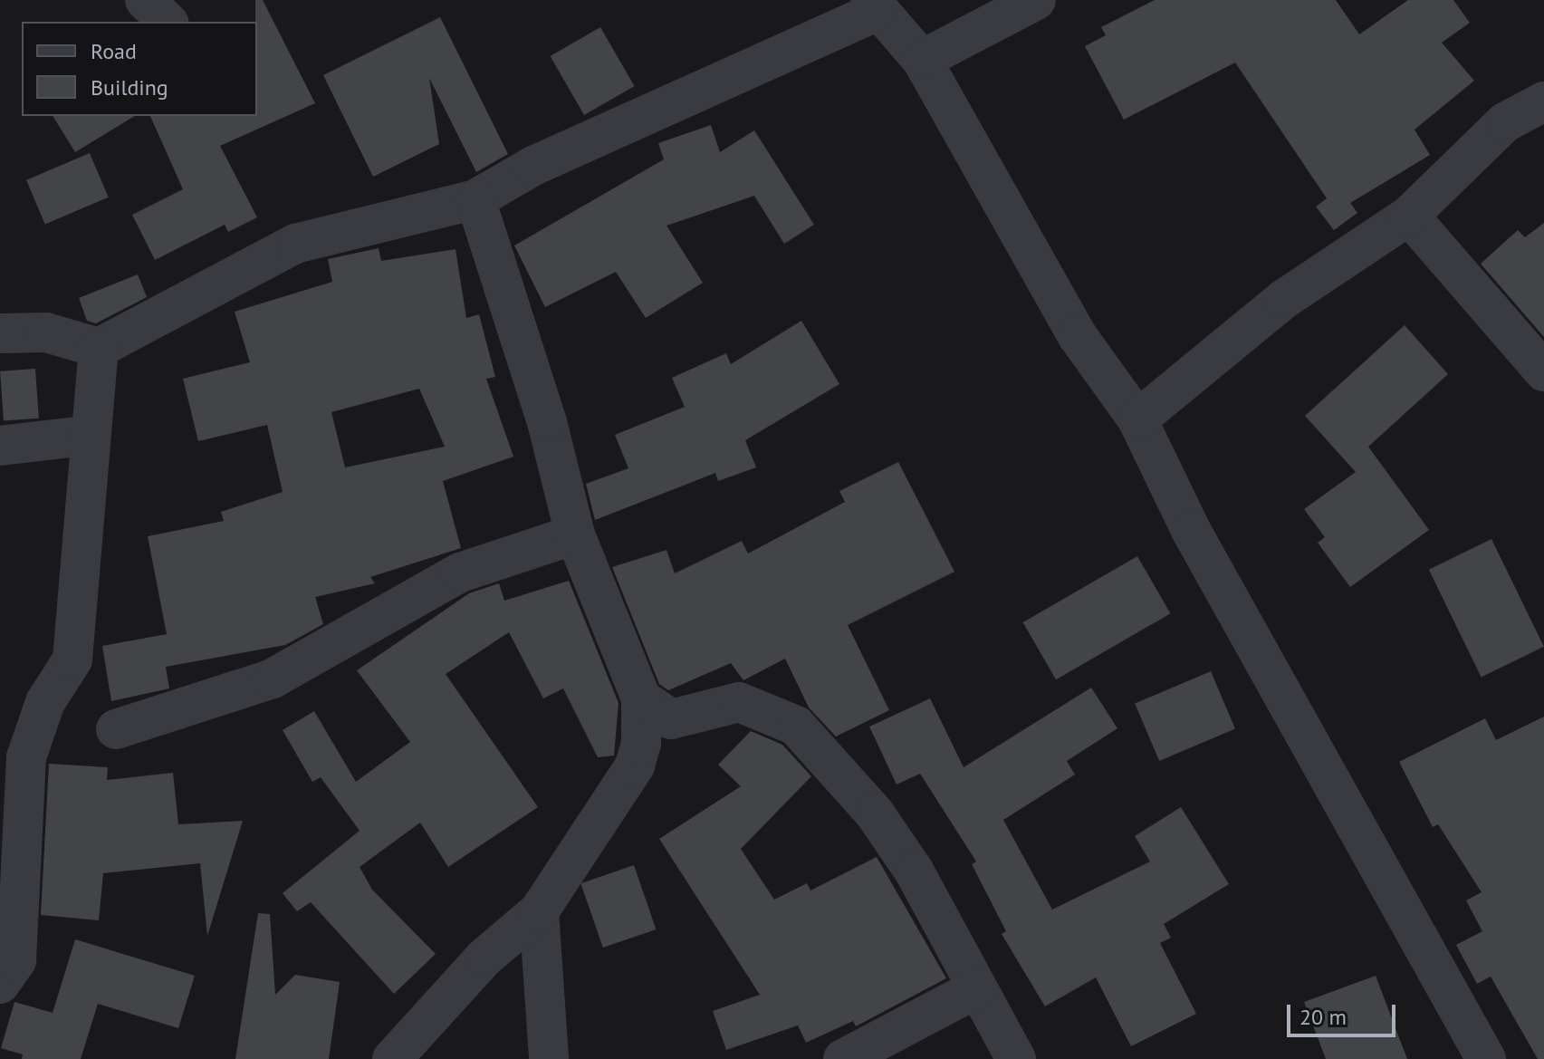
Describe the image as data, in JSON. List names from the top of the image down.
{
  "legend": ["Road", "Building"],
  "scale_bar": "20 m"
}
